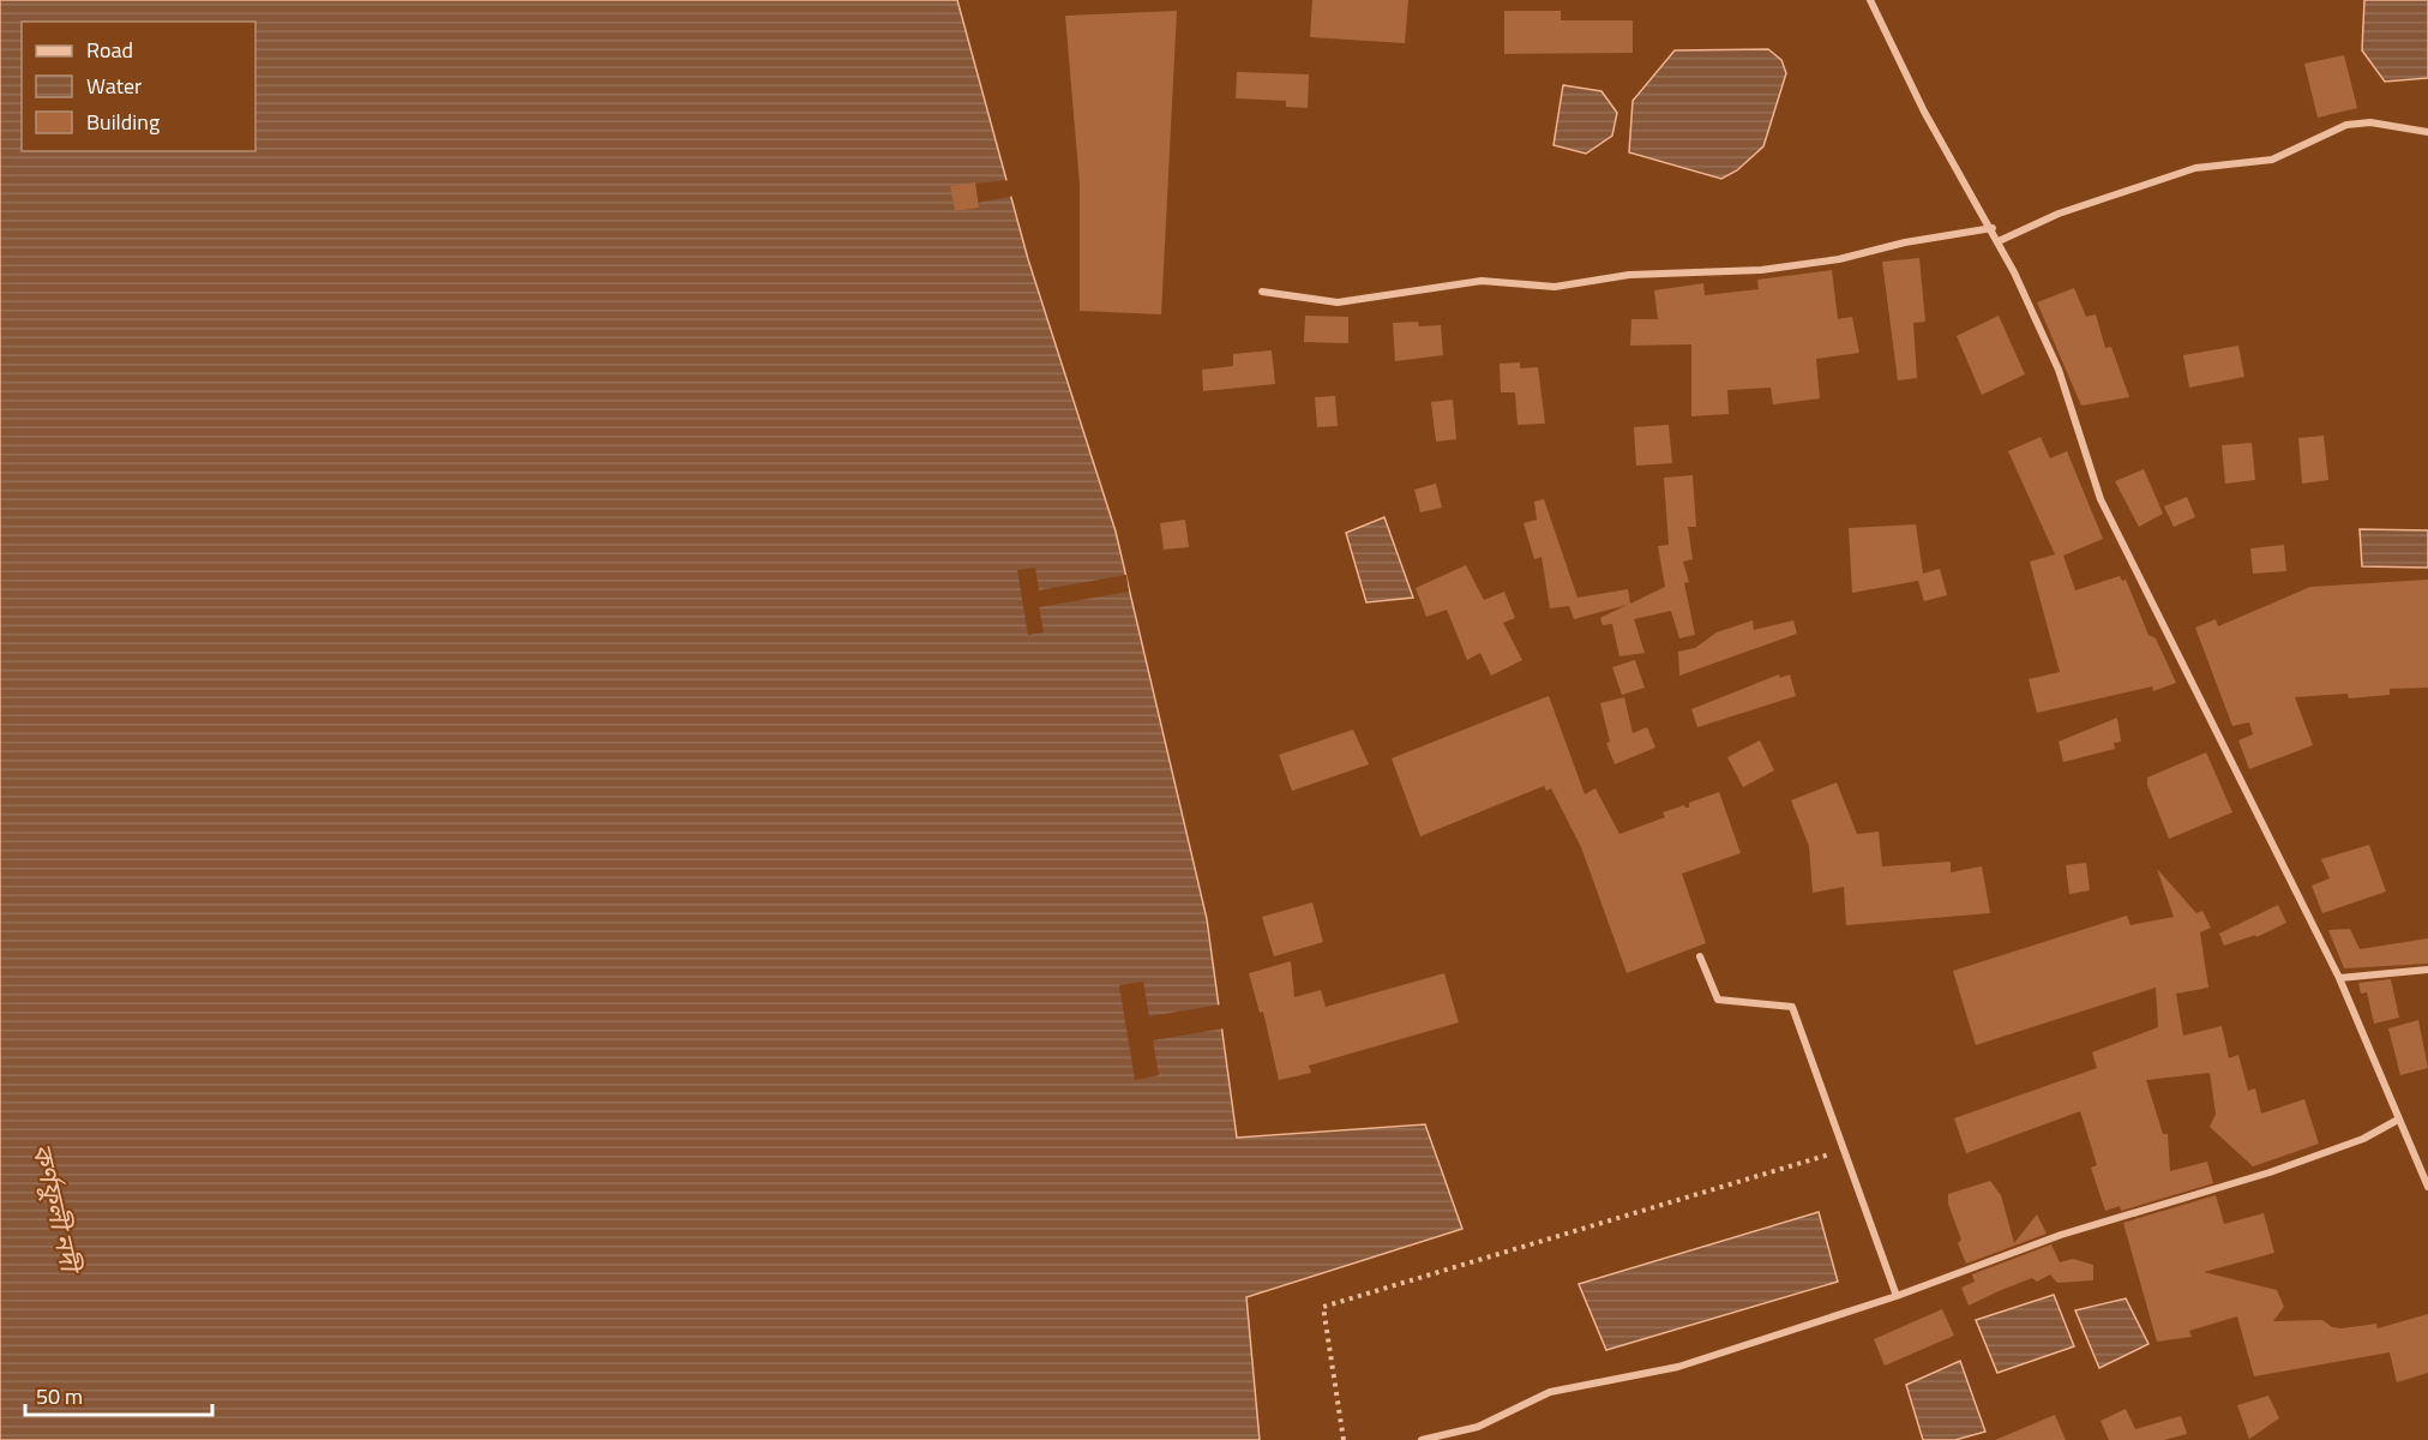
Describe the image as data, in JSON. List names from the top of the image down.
{
  "water": ["কর্ণফুলী নদী"],
  "legend": ["Road", "Water", "Building"],
  "scale_bar": "50 m"
}
